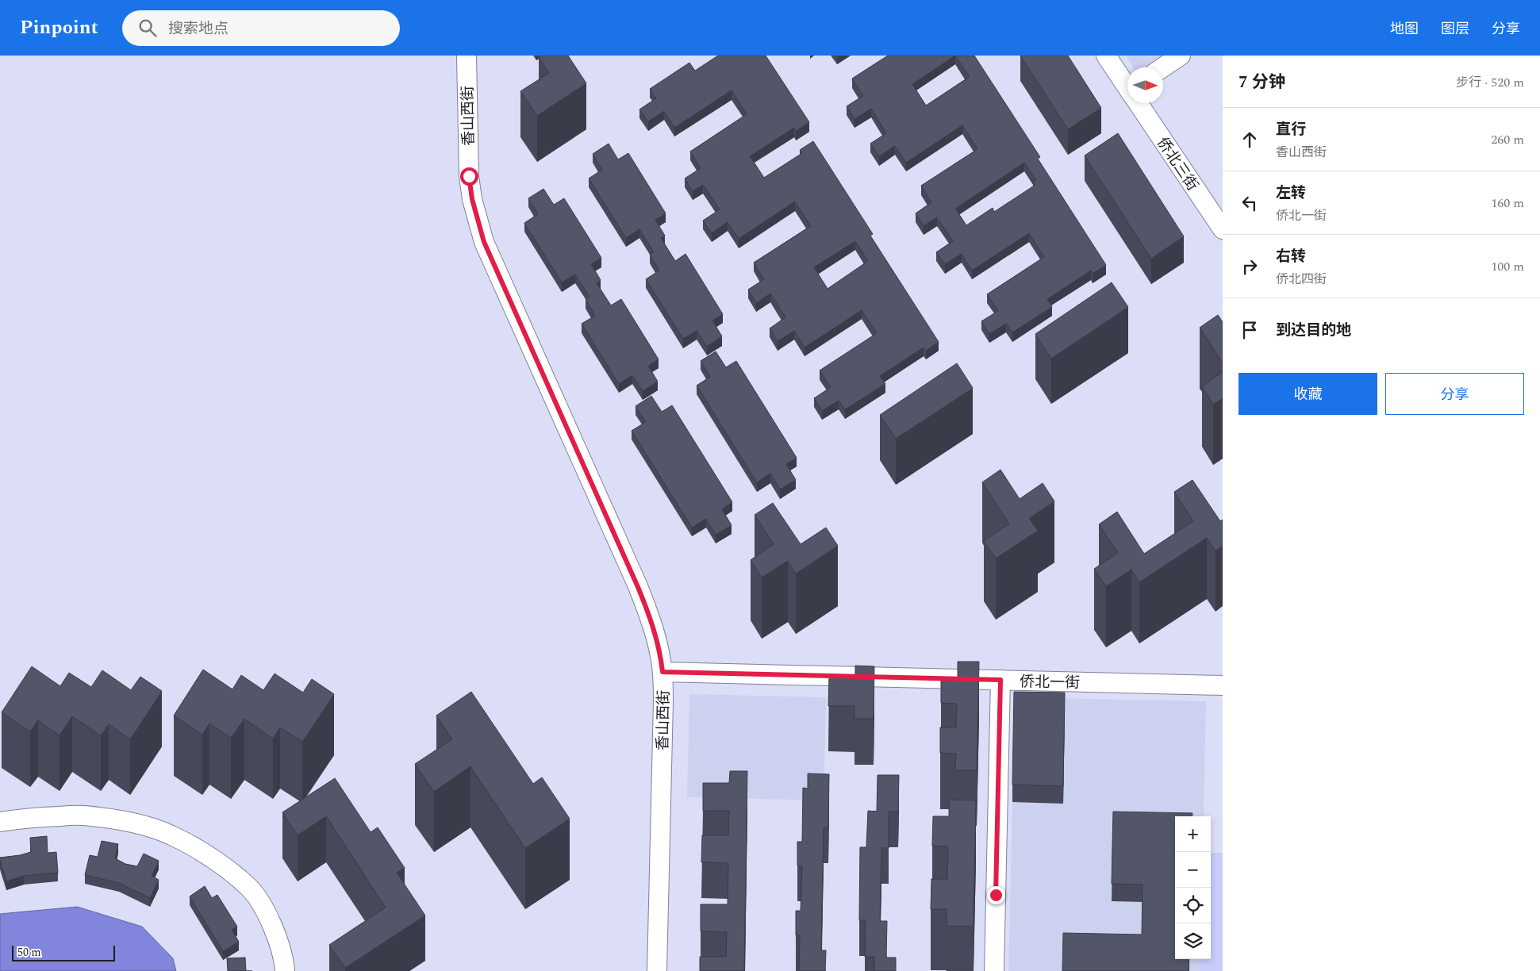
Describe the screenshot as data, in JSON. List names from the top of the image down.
{
  "streets": {
    "street": ["香山西街", "侨北三街", "侨北一街"]
  },
  "crossings": [
    ["香山西街", "侨北一街"]
  ],
  "scale_bar": "50 m",
  "north": "right",
  "page": {
    "header": "Pinpoint",
    "search": "搜索地点",
    "nav": ["地图", "图层", "分享"],
    "heading": ["7 分钟", "步行 · 520 m"],
    "list": [
      ["直行", "香山西街", "260 m"],
      ["左转", "侨北一街", "160 m"],
      ["右转", "侨北四街", "100 m"],
      "到达目的地"
    ],
    "buttons": ["收藏", "分享"],
    "map_buttons": ["+", "−"],
    "scale": "50 m"
  }
}
